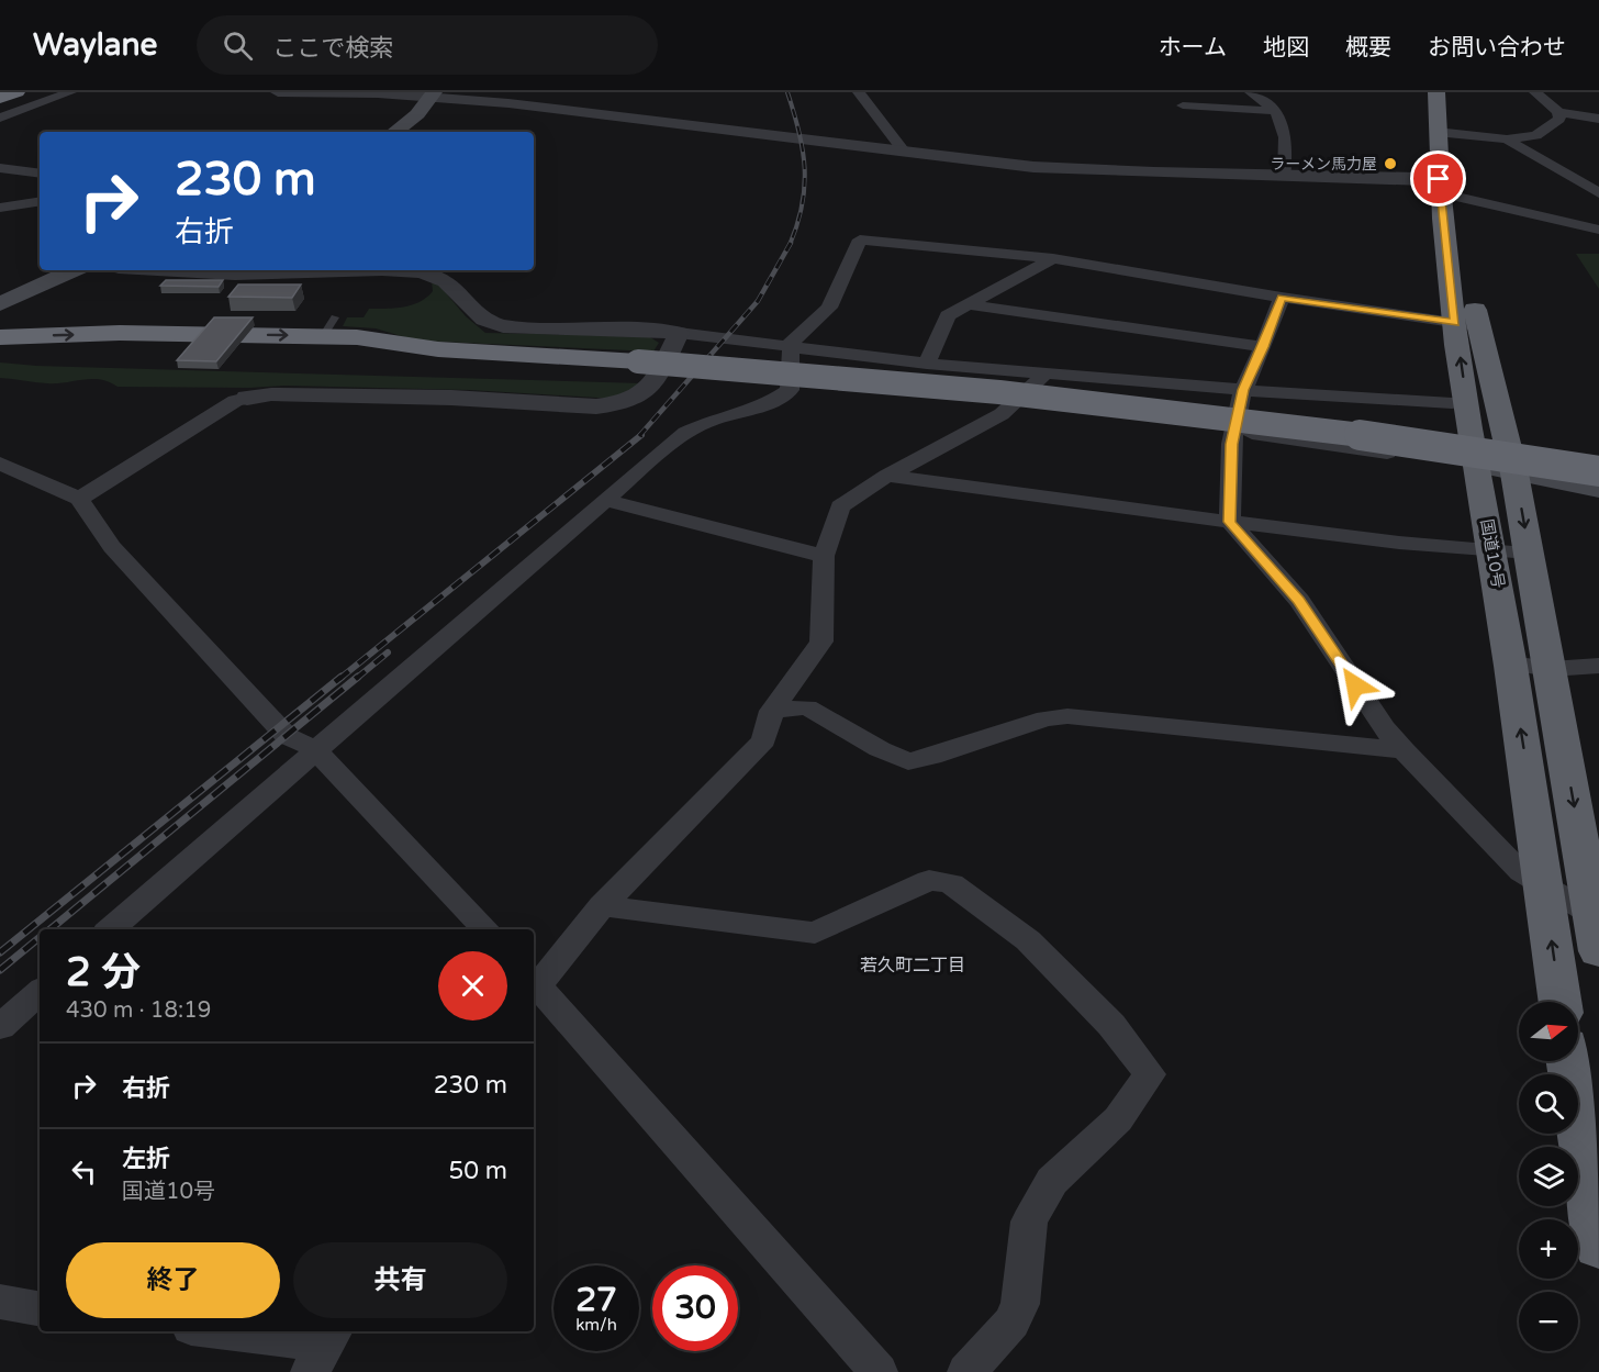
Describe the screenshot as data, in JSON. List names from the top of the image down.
{
  "streets": {
    "highway": ["国道10号"]
  },
  "districts": ["若久町二丁目"],
  "places": ["ラーメン馬力屋"],
  "north": "right",
  "page": {
    "header": "Waylane",
    "search": "ここで検索",
    "nav": [
      "ホーム",
      "地図",
      "概要",
      "お問い合わせ"
    ],
    "turn": ["230 m", "右折"],
    "heading": ["2 分", "430 m · 18:19"],
    "map_buttons": ["+", "−"],
    "list": [
      {
        "name": "右折",
        "value": "230 m"
      },
      {
        "name": "左折",
        "note": "国道10号",
        "value": "50 m"
      }
    ],
    "buttons": ["終了", "共有"],
    "speed": "27 km/h",
    "limit": "30"
  }
}
